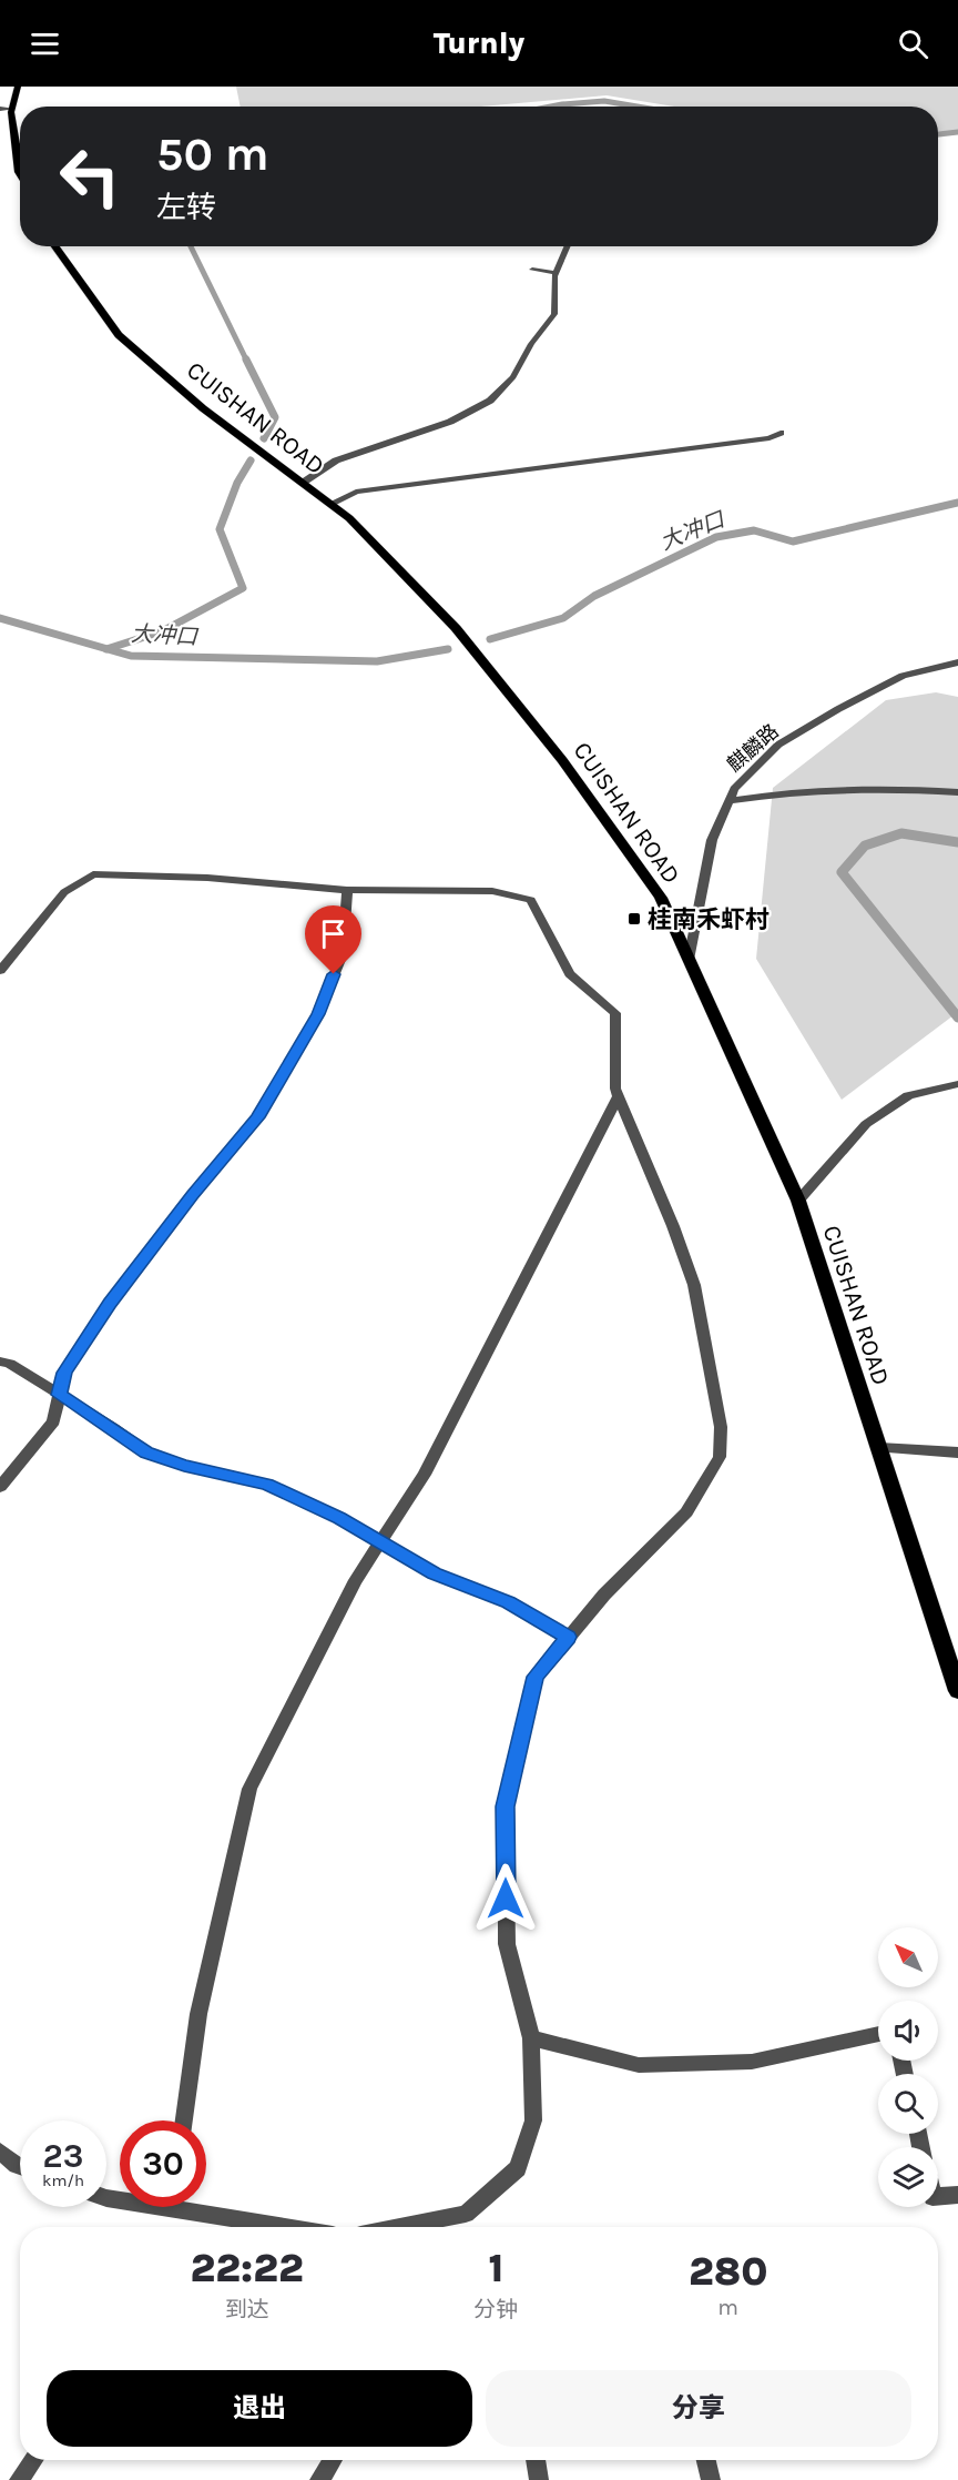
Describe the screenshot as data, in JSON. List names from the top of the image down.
{
  "streets": {
    "main road": ["CUISHAN ROAD"],
    "street": ["麒麟路"]
  },
  "crossings": [
    ["CUISHAN ROAD", "麒麟路"]
  ],
  "water": ["大冲口"],
  "places": {
    "transit": ["桂南禾虾村"]
  },
  "north": "top left",
  "page": {
    "header": "Turnly",
    "turn": ["50 m", "左转"],
    "speed": "23 km/h",
    "limit": "30",
    "eta": [
      "22:22",
      "到达",
      "1",
      "分钟",
      "280",
      "m"
    ],
    "buttons": ["退出", "分享"]
  }
}
